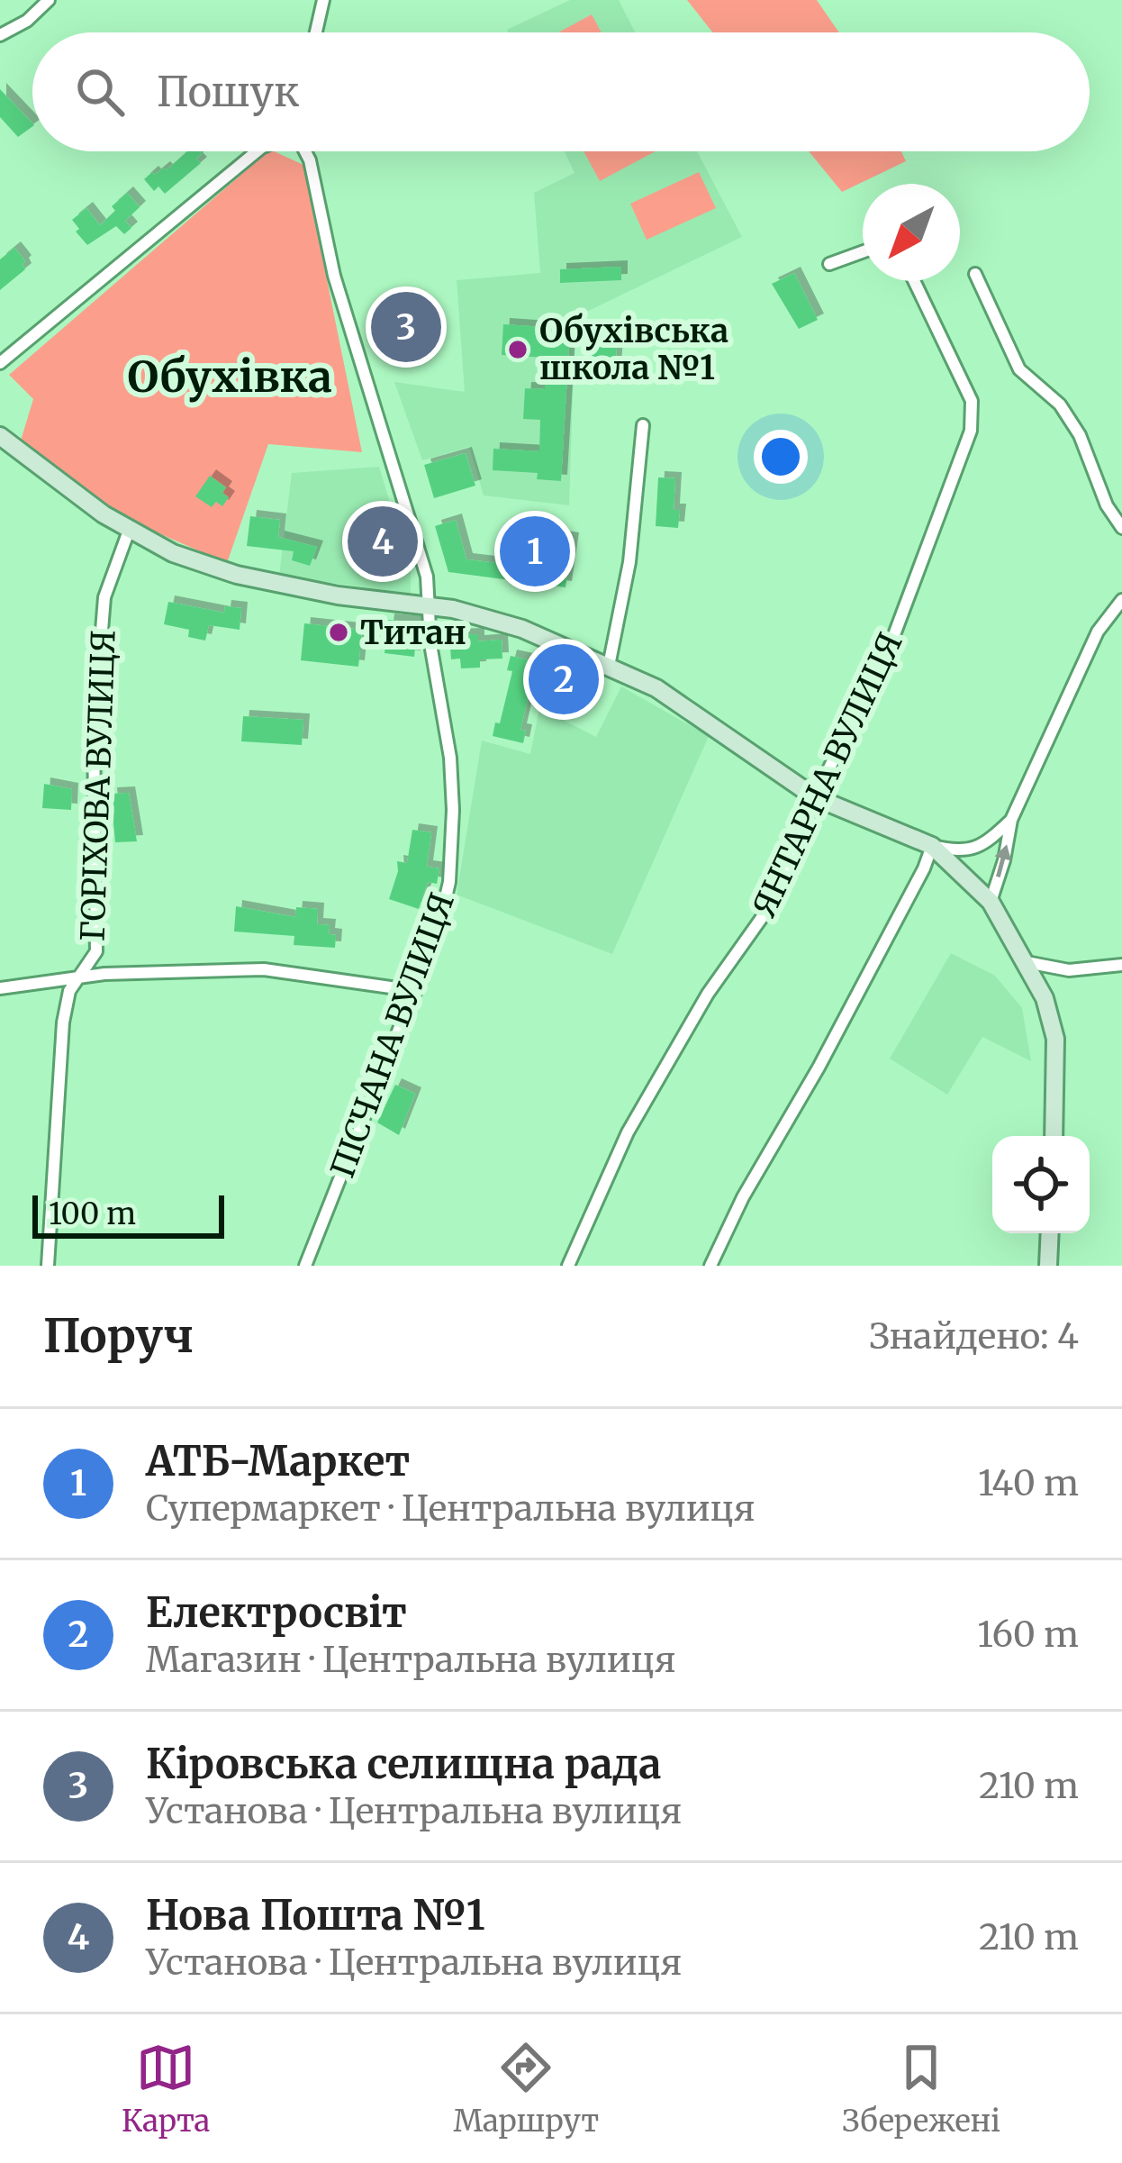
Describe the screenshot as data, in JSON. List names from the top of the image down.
{
  "streets": {
    "street": ["ЯНТАРНА ВУЛИЦЯ", "ГОРІХОВА ВУЛИЦЯ", "ПІСЧАНА ВУЛИЦЯ"]
  },
  "crossings": [
    ["ГОРІХОВА ВУЛИЦЯ", "ПІСЧАНА ВУЛИЦЯ"]
  ],
  "districts": ["Обухівка"],
  "places": ["Обухівська школа №1", "Титан"],
  "scale_bar": "100 m",
  "north": "bottom left",
  "page": {
    "search": "Пошук",
    "pins": [
      "3",
      "4",
      "1",
      "2"
    ],
    "scale": "100 m",
    "heading": ["Поруч", "Знайдено: 4"],
    "list": [
      {
        "mark": "1",
        "name": "АТБ-Маркет",
        "note": "Супермаркет · Центральна вулиця",
        "value": "140 m"
      },
      {
        "mark": "2",
        "name": "Електросвіт",
        "note": "Магазин · Центральна вулиця",
        "value": "160 m"
      },
      {
        "mark": "3",
        "name": "Кіровська селищна рада",
        "note": "Установа · Центральна вулиця",
        "value": "210 m"
      },
      {
        "mark": "4",
        "name": "Нова Пошта №1",
        "note": "Установа · Центральна вулиця",
        "value": "210 m"
      }
    ],
    "nav": ["Карта", "Маршрут", "Збережені"]
  }
}
